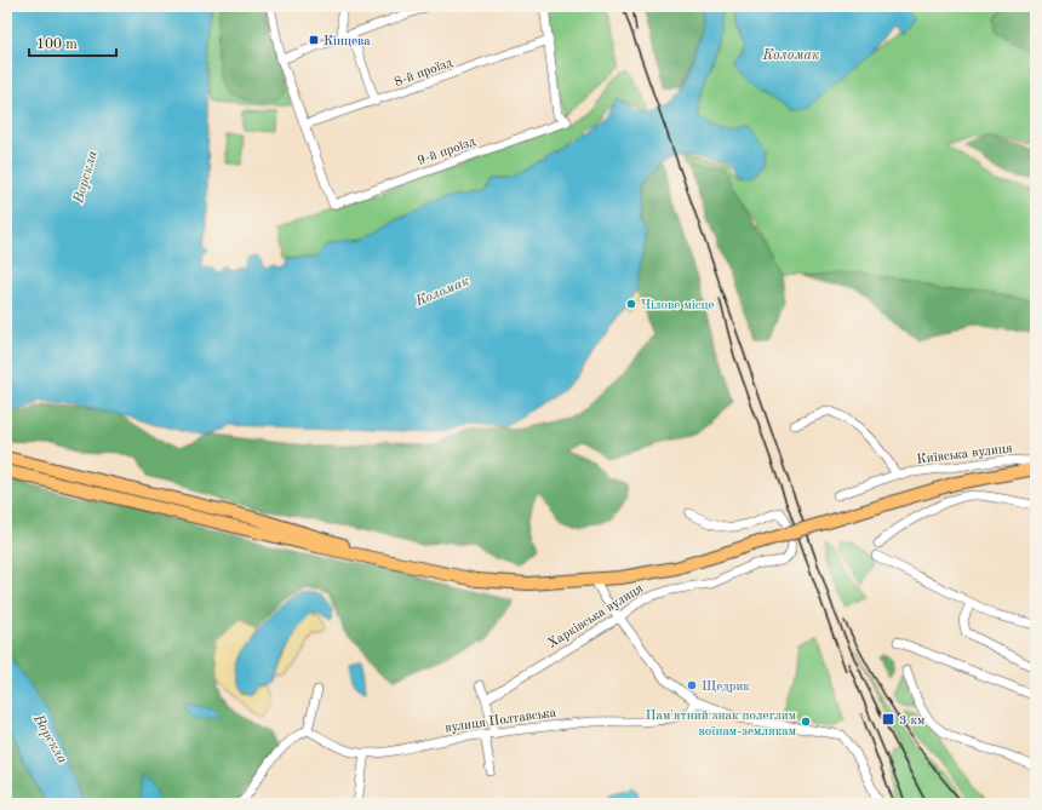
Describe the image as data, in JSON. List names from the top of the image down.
{
  "streets": {
    "street": [
      "8-й проїзд",
      "9-й проїзд",
      "Київська вулиця",
      "Харківська вулиця",
      "вулиця Полтавська"
    ]
  },
  "crossings": [
    ["8-й проїзд", "9-й проїзд"]
  ],
  "water": ["Коломак", "Ворскла"],
  "places": {
    "transit": ["Кінцева", "3 км"],
    "other": ["Чілове місце", "Щедрик", "Пам'ятний знак полеглим воїнам-землякам"]
  },
  "scale_bar": "100 m"
}
